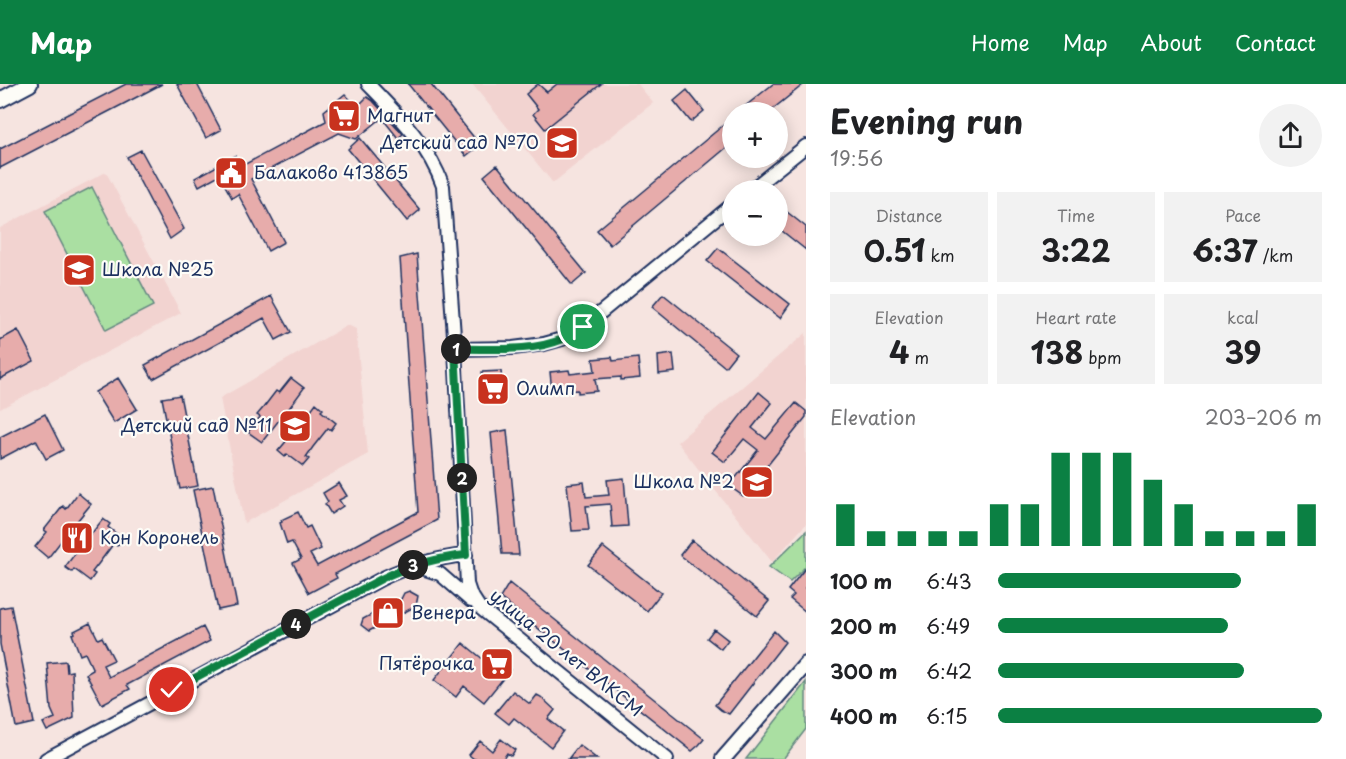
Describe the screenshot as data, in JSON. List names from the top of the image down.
{
  "streets": {
    "street": ["улица 20 лет ВЛКСМ"]
  },
  "places": {
    "supermarket": ["Магнит", "Олимп", "Пятёрочка"],
    "school or university": [
      "Детский сад №70",
      "Школа №25",
      "Детский сад №11",
      "Школа №2"
    ],
    "public building": ["Балаково 413865"],
    "restaurant": ["Кон Коронель"],
    "shop": ["Венера"]
  },
  "page": {
    "header": "Map",
    "nav": [
      "Home",
      "Map",
      "About",
      "Contact"
    ],
    "heading": ["Evening run", "19:56"],
    "map_buttons": ["+", "−"],
    "stats": [
      ["Distance", "0.51 km"],
      ["Time", "3:22"],
      ["Pace", "6:37 /km"],
      ["Elevation", "4 m"],
      ["Heart rate", "138 bpm"],
      ["kcal", "39"]
    ],
    "pins": [
      "1",
      "2",
      "3",
      "4"
    ],
    "chart": ["Elevation", "203–206 m"],
    "list": [
      {
        "name": "100 m",
        "note": "6:43"
      },
      {
        "name": "200 m",
        "note": "6:49"
      },
      {
        "name": "300 m",
        "note": "6:42"
      },
      {
        "name": "400 m",
        "note": "6:15"
      }
    ]
  }
}
